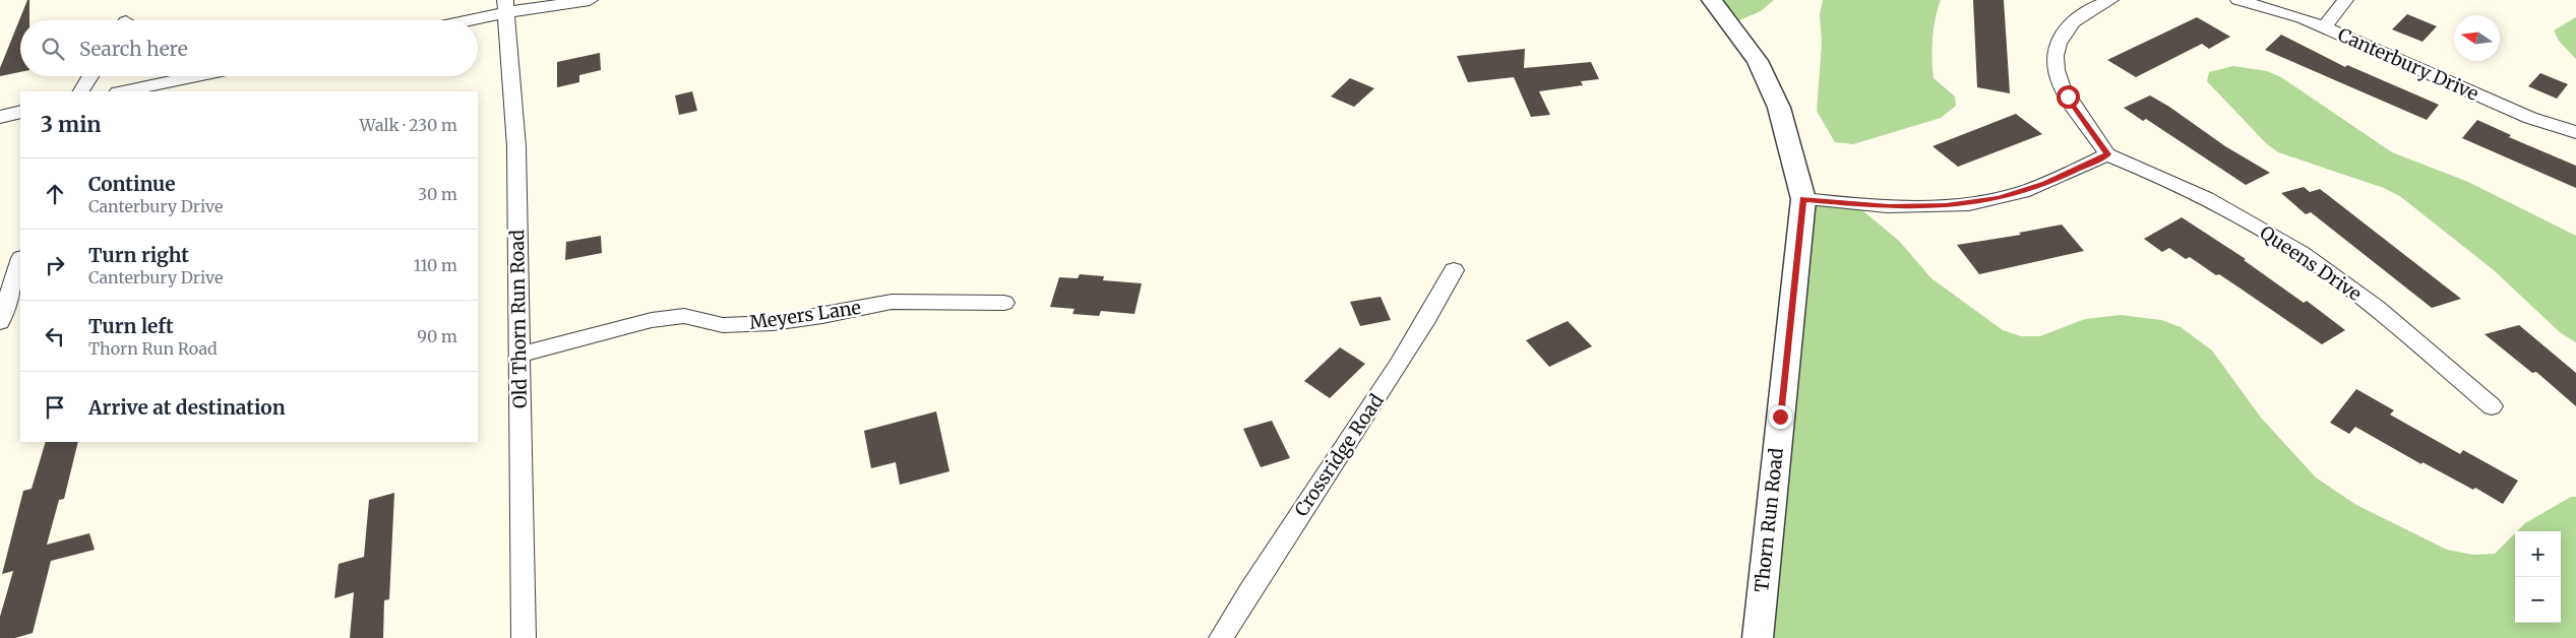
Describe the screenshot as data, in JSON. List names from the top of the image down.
{
  "streets": {
    "street": [
      "Canterbury Drive",
      "Queens Drive",
      "Meyers Lane",
      "Old Thorn Run Road",
      "Crossridge Road",
      "Thorn Run Road"
    ]
  },
  "crossings": [
    ["Meyers Lane", "Old Thorn Run Road"]
  ],
  "north": "left",
  "page": {
    "search": "Search here",
    "heading": ["3 min", "Walk · 230 m"],
    "list": [
      ["Continue", "Canterbury Drive", "30 m"],
      ["Turn right", "Canterbury Drive", "110 m"],
      ["Turn left", "Thorn Run Road", "90 m"],
      "Arrive at destination"
    ],
    "map_buttons": ["+", "−"]
  }
}
